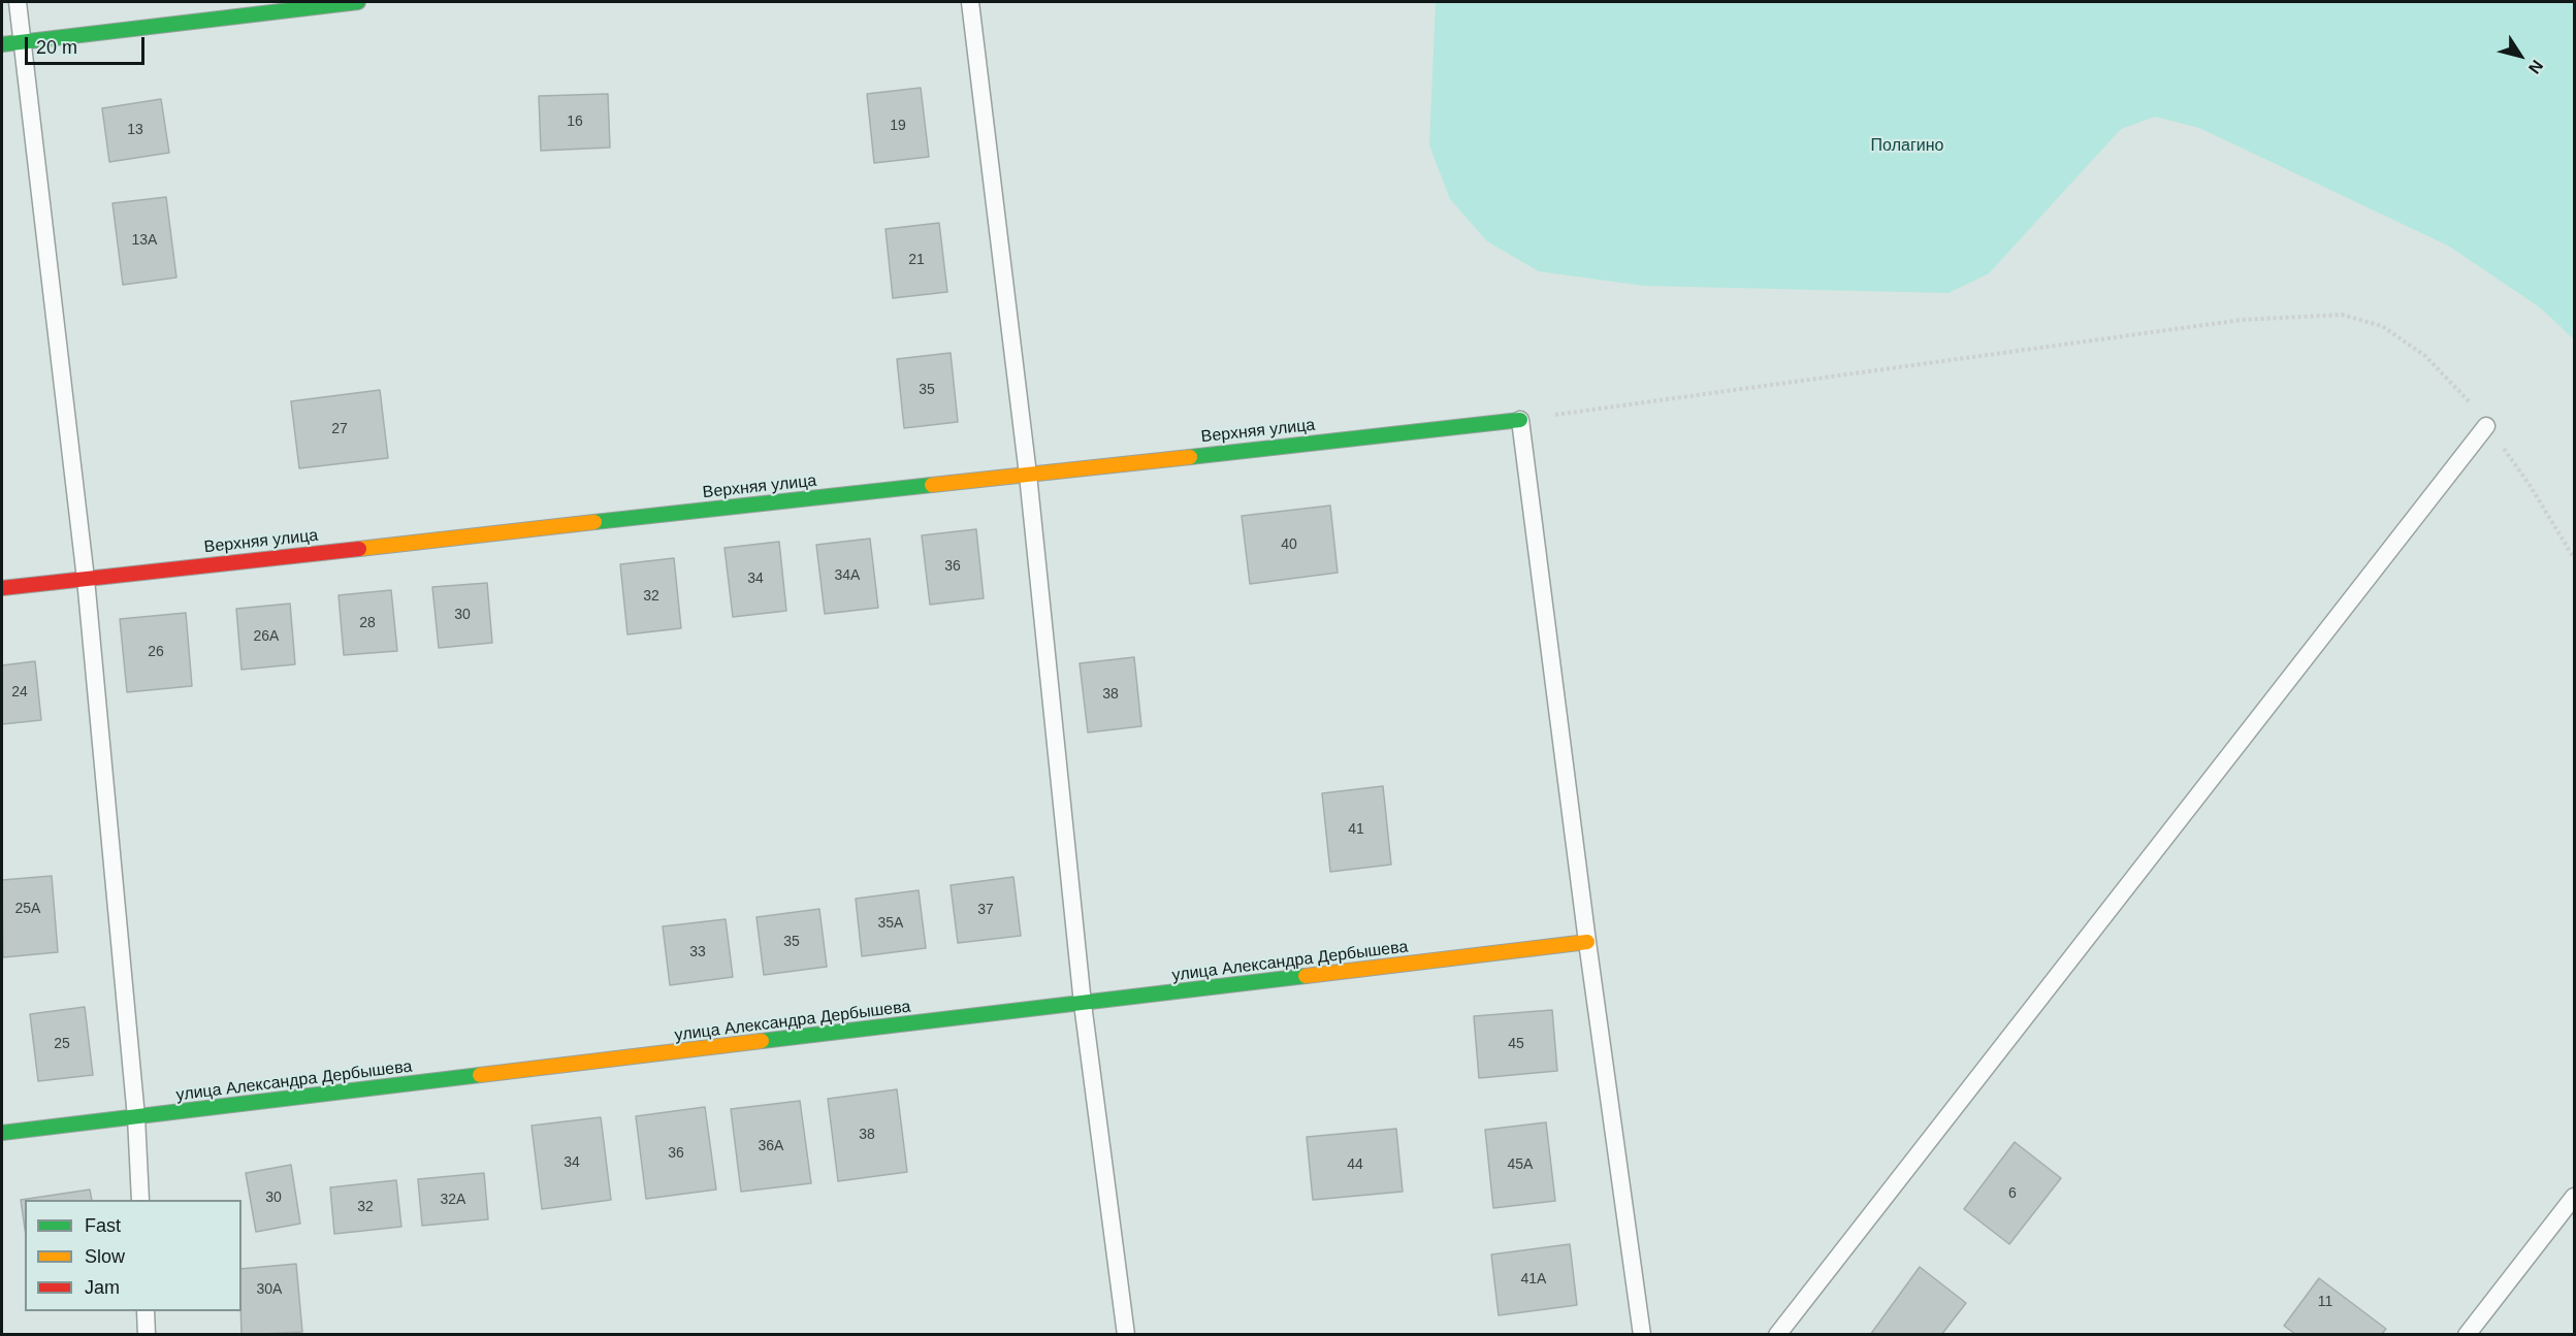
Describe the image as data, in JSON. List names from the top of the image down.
{
  "streets": {
    "street": ["Верхняя улица", "улица Александра Дербышева"]
  },
  "parks": ["Полагино"],
  "house_numbers": [
    "16",
    "19",
    "13",
    "13А",
    "21",
    "35",
    "27",
    "40",
    "36",
    "34А",
    "34",
    "32",
    "30",
    "28",
    "26А",
    "26",
    "24",
    "38",
    "41",
    "25А",
    "37",
    "35А",
    "35",
    "33",
    "25",
    "45",
    "38",
    "36А",
    "36",
    "34",
    "44",
    "45А",
    "6",
    "30",
    "32А",
    "32",
    "41А",
    "30А",
    "11"
  ],
  "legend": ["Fast", "Slow", "Jam"],
  "scale_bar": "20 m",
  "north": "bottom right"
}
